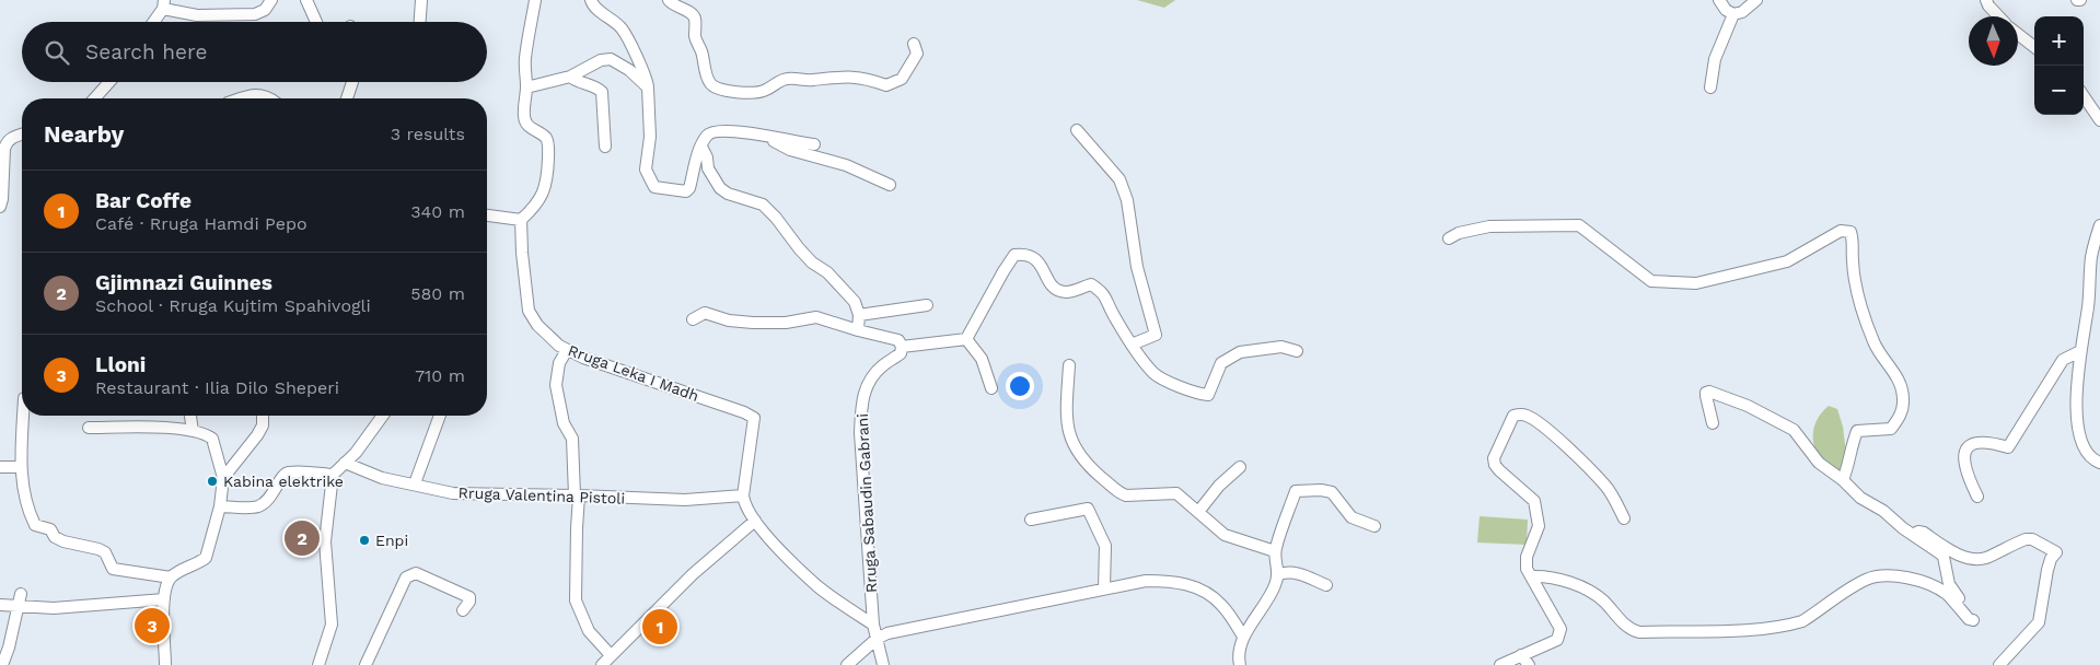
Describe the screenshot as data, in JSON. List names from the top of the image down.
{
  "streets": {
    "street": ["Rruga Leka I Madh", "Rruga Valentina Pistoli", "Rruga Sabaudin Gabrani"]
  },
  "crossings": [
    ["Rruga Leka I Madh", "Rruga Valentina Pistoli"]
  ],
  "places": ["Kabina elektrike", "Enpi"],
  "north": "bottom",
  "page": {
    "map_buttons": ["+", "−"],
    "search": "Search here",
    "heading": ["Nearby", "3 results"],
    "list": [
      {
        "mark": "1",
        "name": "Bar Coffe",
        "note": "Café · Rruga Hamdi Pepo",
        "value": "340 m"
      },
      {
        "mark": "2",
        "name": "Gjimnazi Guinnes",
        "note": "School · Rruga Kujtim Spahivogli",
        "value": "580 m"
      },
      {
        "mark": "3",
        "name": "Lloni",
        "note": "Restaurant · Ilia Dilo Sheperi",
        "value": "710 m"
      }
    ],
    "pins": ["2", "3", "1"]
  }
}
